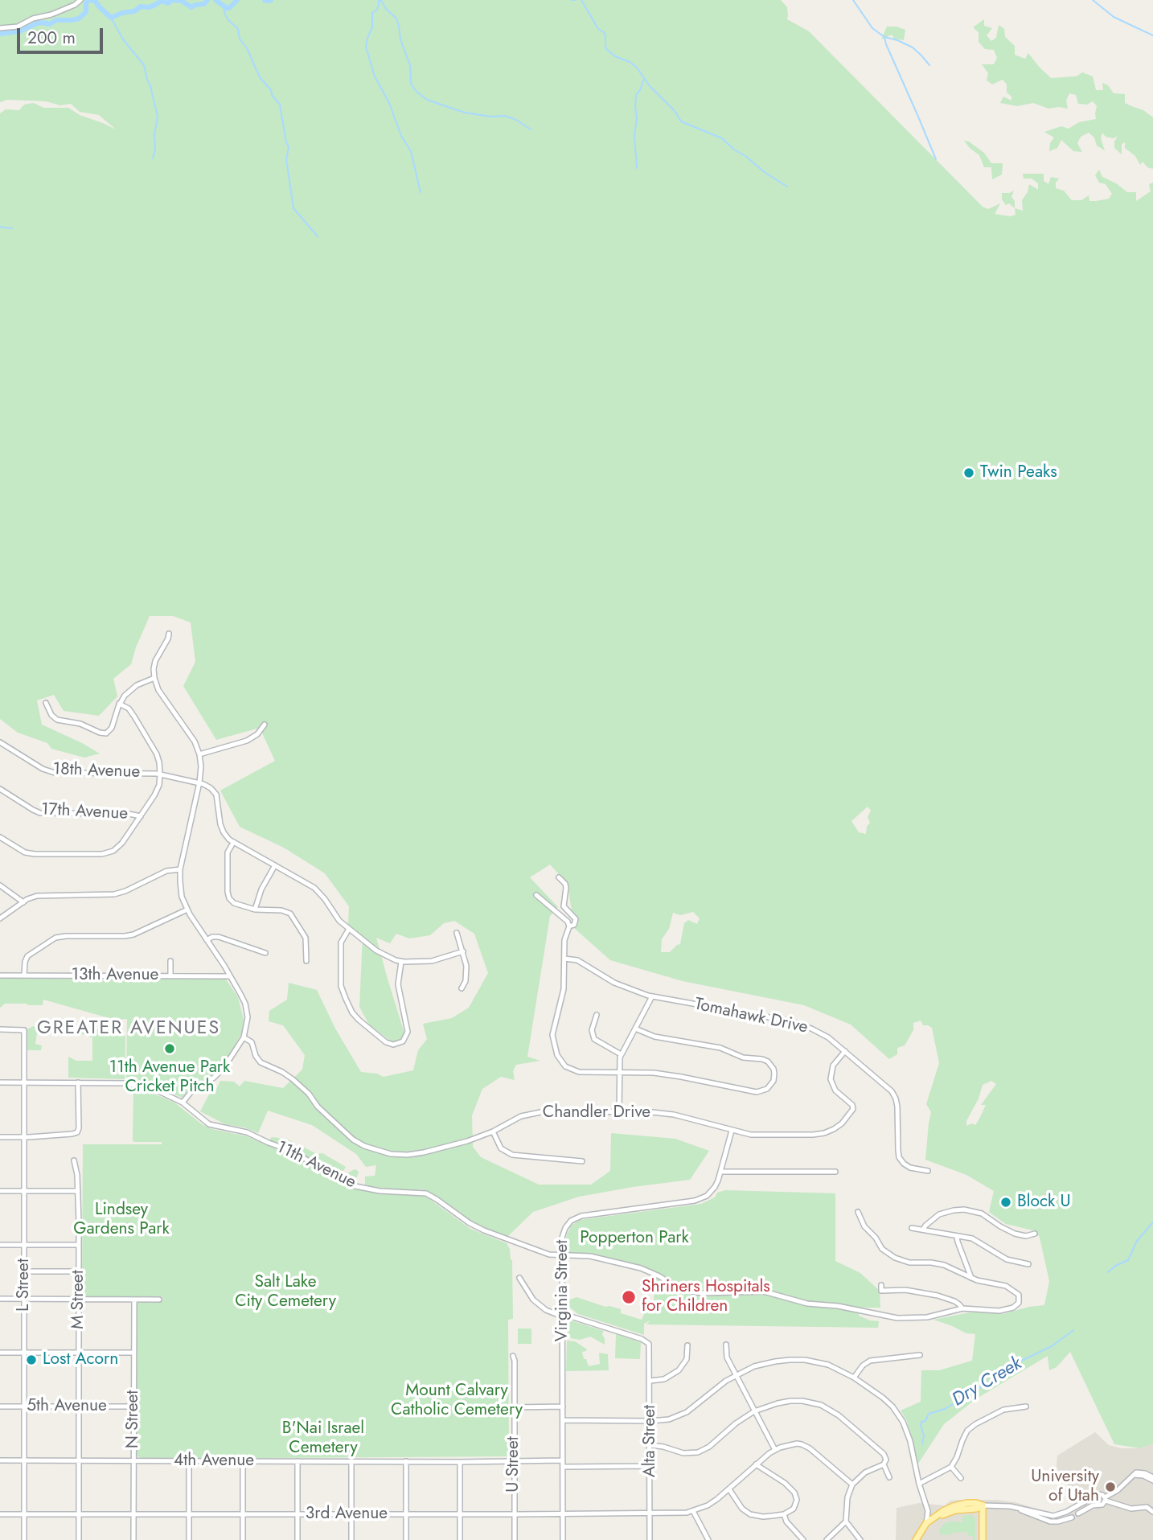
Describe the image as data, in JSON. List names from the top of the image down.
{
  "streets": {
    "street": [
      "18th Avenue",
      "17th Avenue",
      "13th Avenue",
      "Tomahawk Drive",
      "Chandler Drive",
      "11th Avenue",
      "L Street",
      "Virginia Street",
      "M Street",
      "5th Avenue",
      "N Street",
      "Alta Street",
      "4th Avenue",
      "U Street",
      "3rd Avenue"
    ]
  },
  "crossings": [
    ["Tomahawk Drive", "Chandler Drive"],
    ["Chandler Drive", "Virginia Street"],
    ["11th Avenue", "L Street"],
    ["11th Avenue", "Virginia Street"],
    ["L Street", "5th Avenue"],
    ["L Street", "4th Avenue"],
    ["L Street", "3rd Avenue"],
    ["Virginia Street", "Alta Street"],
    ["Virginia Street", "4th Avenue"],
    ["Virginia Street", "3rd Avenue"],
    ["M Street", "5th Avenue"],
    ["M Street", "4th Avenue"],
    ["M Street", "3rd Avenue"],
    ["5th Avenue", "N Street"],
    ["N Street", "4th Avenue"],
    ["N Street", "3rd Avenue"],
    ["Alta Street", "4th Avenue"],
    ["Alta Street", "3rd Avenue"],
    ["4th Avenue", "U Street"],
    ["U Street", "3rd Avenue"]
  ],
  "districts": ["GREATER AVENUES"],
  "water": ["Dry Creek"],
  "parks": [
    "Lindsey Gardens Park",
    "Popperton Park",
    "Salt Lake City Cemetery",
    "Mount Calvary Catholic Cemetery",
    "B'Nai Israel Cemetery"
  ],
  "places": [
    "Twin Peaks",
    "11th Avenue Park Cricket Pitch",
    "Block U",
    "Shriners Hospitals for Children",
    "Lost Acorn",
    "University of Utah"
  ],
  "scale_bar": "200 m"
}
